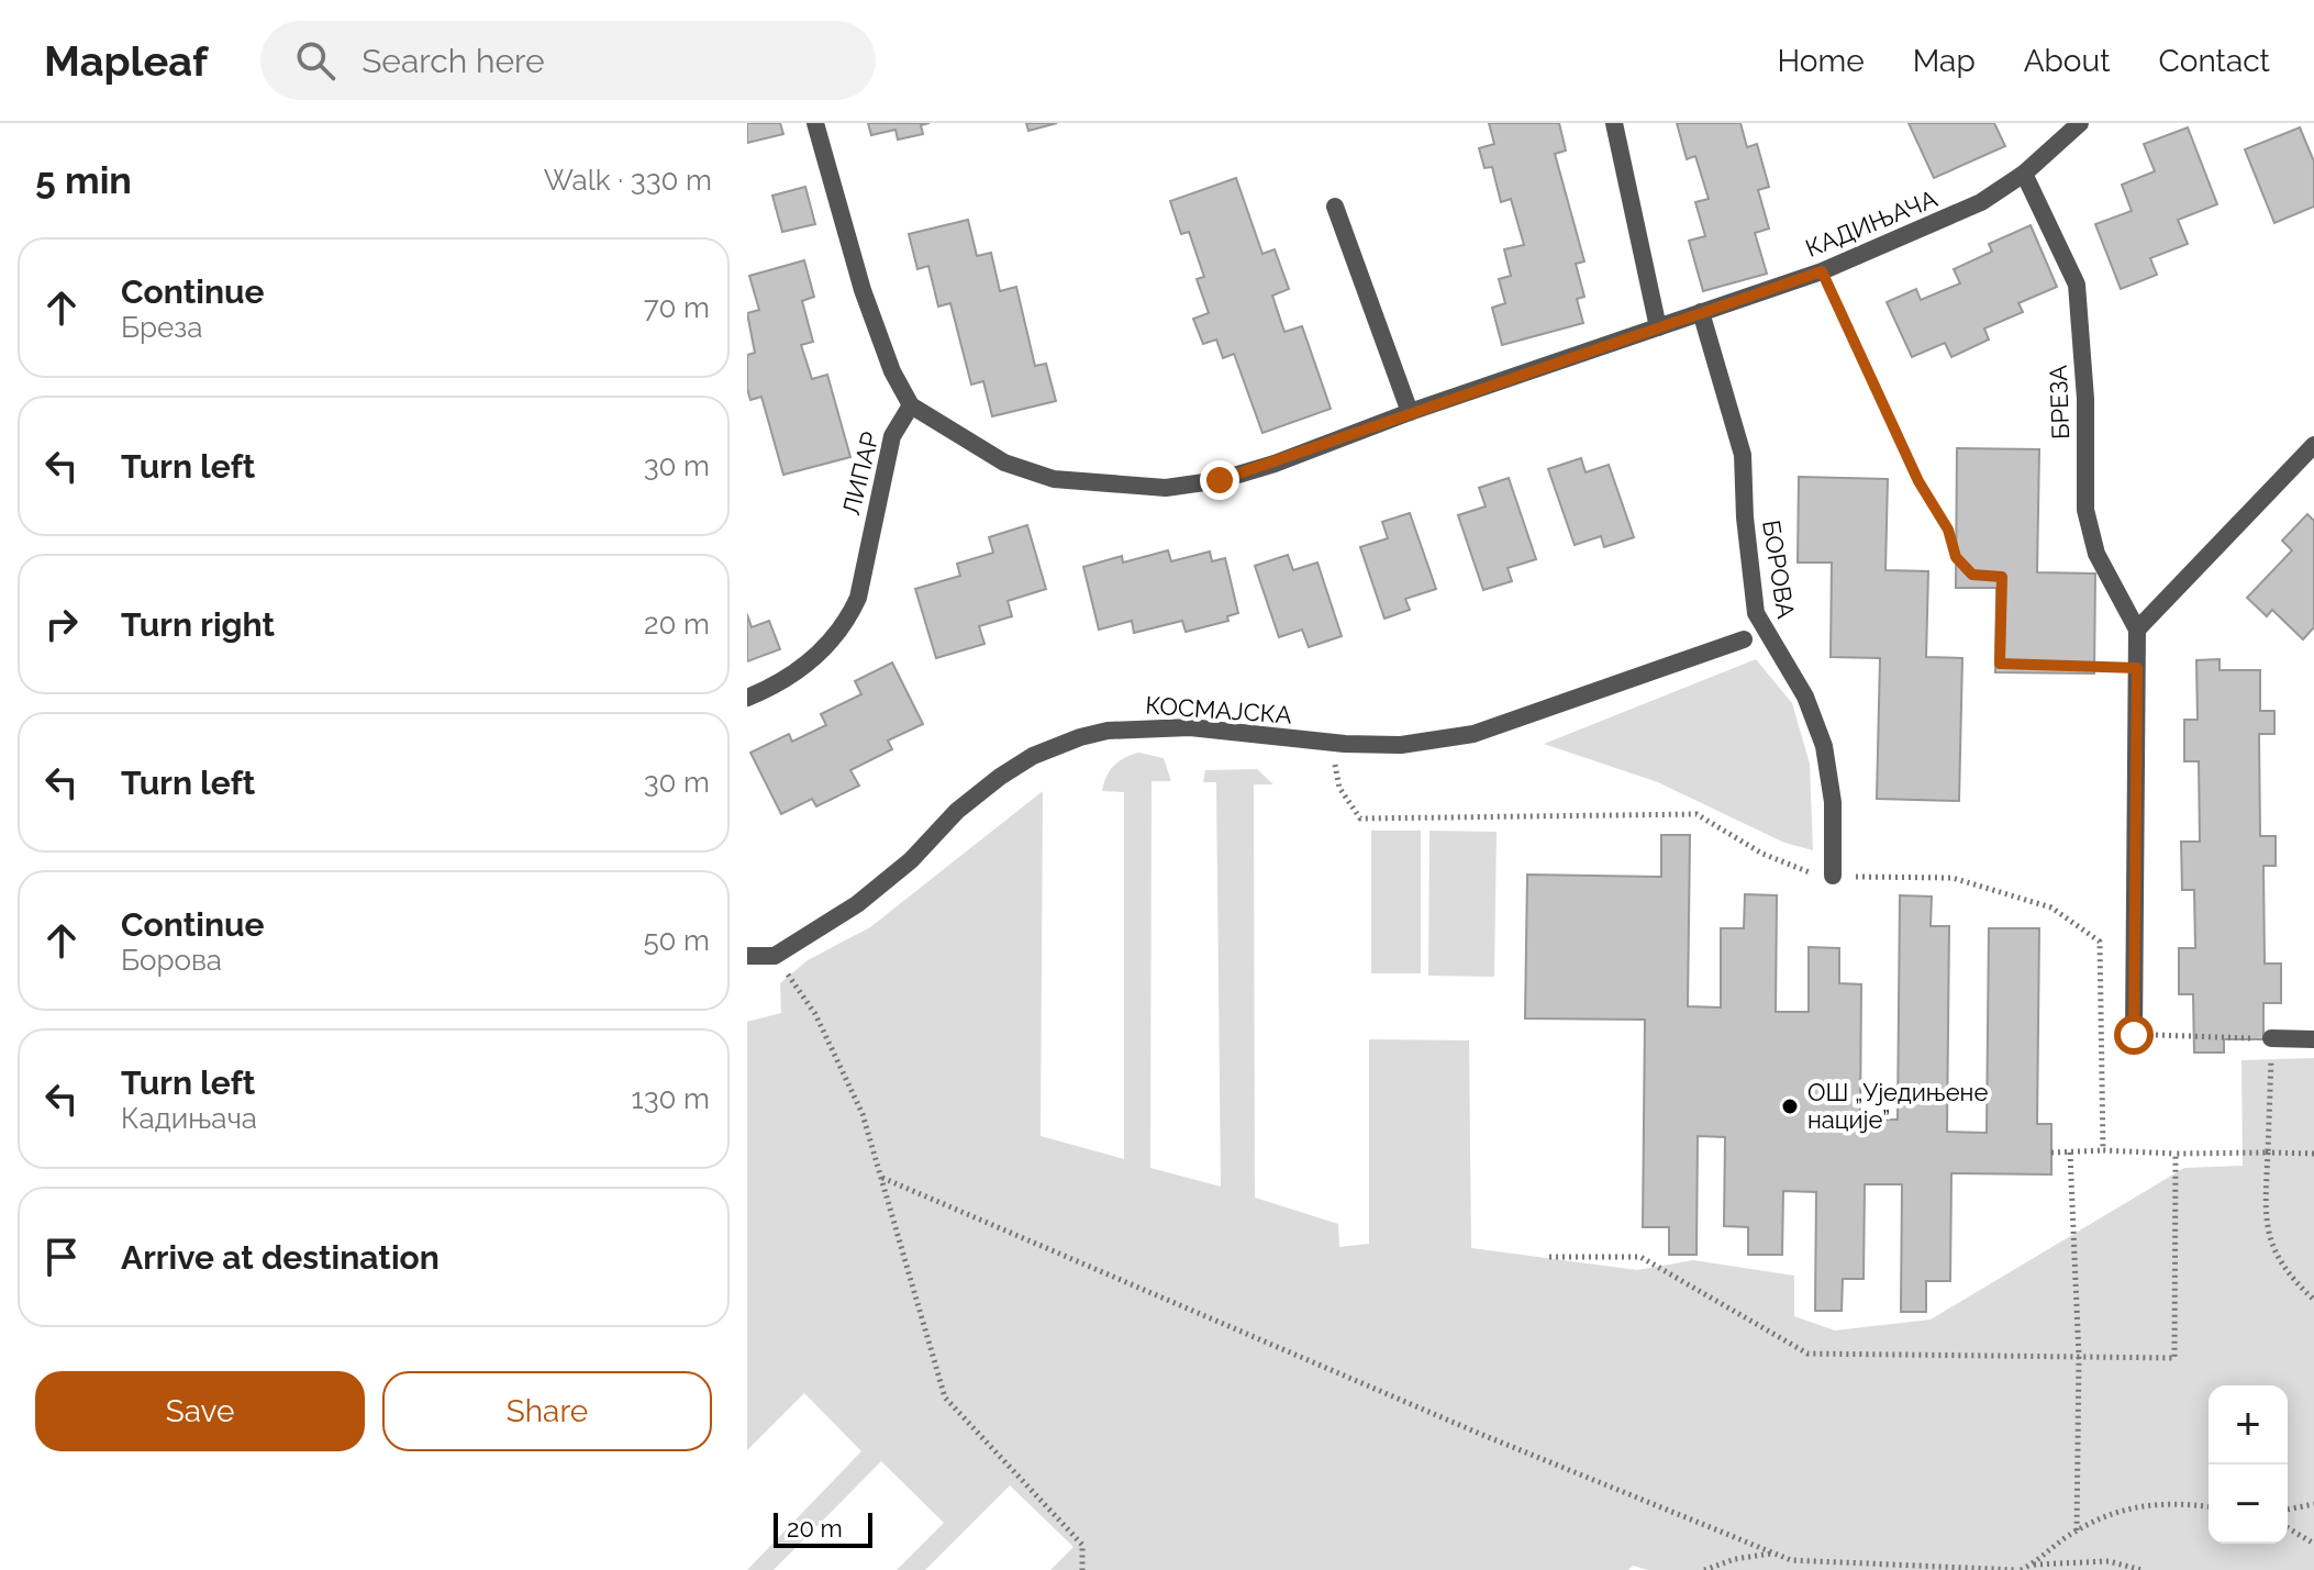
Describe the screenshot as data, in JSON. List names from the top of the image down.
{
  "streets": {
    "street": [
      "КАДИЊАЧА",
      "БРЕЗА",
      "ЛИПАР",
      "БОРОВА",
      "КОСМАЈСКА"
    ]
  },
  "crossings": [
    ["КАДИЊАЧА", "БРЕЗА"],
    ["КАДИЊАЧА", "ЛИПАР"],
    ["КАДИЊАЧА", "БОРОВА"]
  ],
  "places": ["ОШ „Уједињене нације”"],
  "scale_bar": "20 m",
  "page": {
    "header": "Mapleaf",
    "search": "Search here",
    "nav": [
      "Home",
      "Map",
      "About",
      "Contact"
    ],
    "heading": ["5 min", "Walk · 330 m"],
    "list": [
      ["Continue", "Бреза", "70 m"],
      ["Turn left", "30 m"],
      ["Turn right", "20 m"],
      ["Turn left", "30 m"],
      ["Continue", "Борова", "50 m"],
      ["Turn left", "Кадињача", "130 m"],
      "Arrive at destination"
    ],
    "buttons": ["Save", "Share"],
    "map_buttons": ["+", "−"],
    "scale": "20 m"
  }
}
